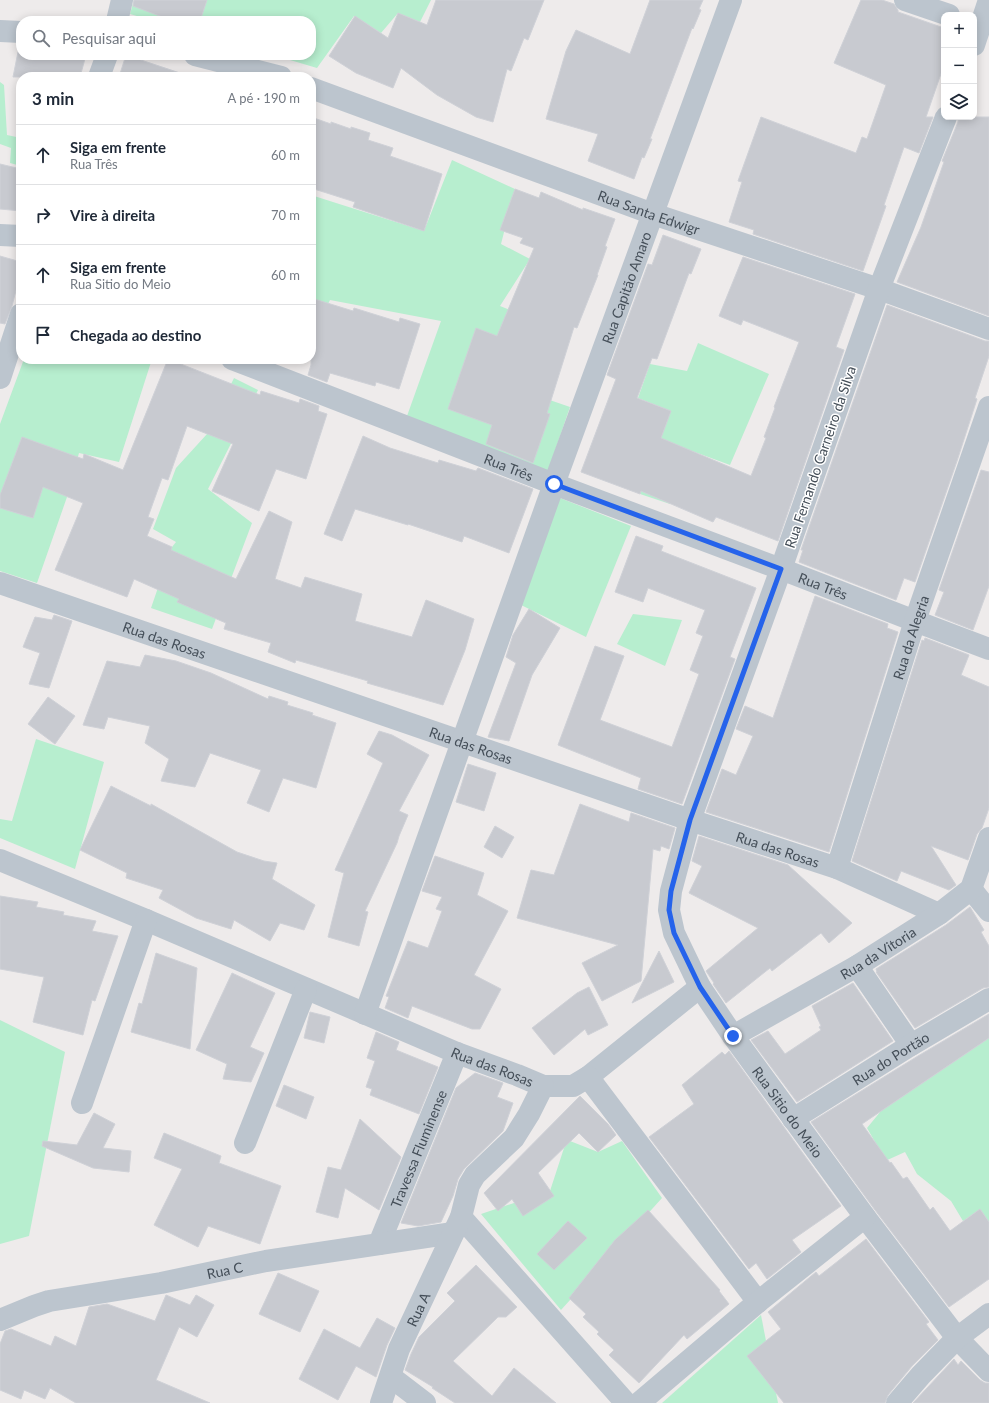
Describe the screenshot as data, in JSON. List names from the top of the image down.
{
  "streets": {
    "street": [
      "Rua Santa Edwigr",
      "Rua Capitão Amaro",
      "Rua Fernando Carneiro da Silva",
      "Rua Três",
      "Rua da Alegria",
      "Rua das Rosas",
      "Rua da Vitoria",
      "Rua do Portão",
      "Rua Sitio do Meio",
      "Travessa Fluminense",
      "Rua C",
      "Rua A"
    ]
  },
  "crossings": [
    ["Rua Santa Edwigr", "Rua Capitão Amaro"],
    ["Rua Santa Edwigr", "Rua Fernando Carneiro da Silva"],
    ["Rua Capitão Amaro", "Rua Três"],
    ["Rua Capitão Amaro", "Rua das Rosas"],
    ["Rua Fernando Carneiro da Silva", "Rua Três"],
    ["Rua Fernando Carneiro da Silva", "Rua das Rosas"],
    ["Rua Fernando Carneiro da Silva", "Rua Sitio do Meio"],
    ["Rua Três", "Rua da Alegria"],
    ["Rua da Alegria", "Rua das Rosas"],
    ["Rua das Rosas", "Rua da Vitoria"],
    ["Rua das Rosas", "Rua Sitio do Meio"],
    ["Rua das Rosas", "Travessa Fluminense"],
    ["Rua das Rosas", "Rua A"],
    ["Rua da Vitoria", "Rua Sitio do Meio"],
    ["Rua do Portão", "Rua Sitio do Meio"],
    ["Travessa Fluminense", "Rua C"],
    ["Rua C", "Rua A"]
  ],
  "page": {
    "map_buttons": ["+", "−"],
    "search": "Pesquisar aqui",
    "heading": ["3 min", "A pé · 190 m"],
    "list": [
      ["Siga em frente", "Rua Três", "60 m"],
      ["Vire à direita", "70 m"],
      ["Siga em frente", "Rua Sitio do Meio", "60 m"],
      "Chegada ao destino"
    ]
  }
}
